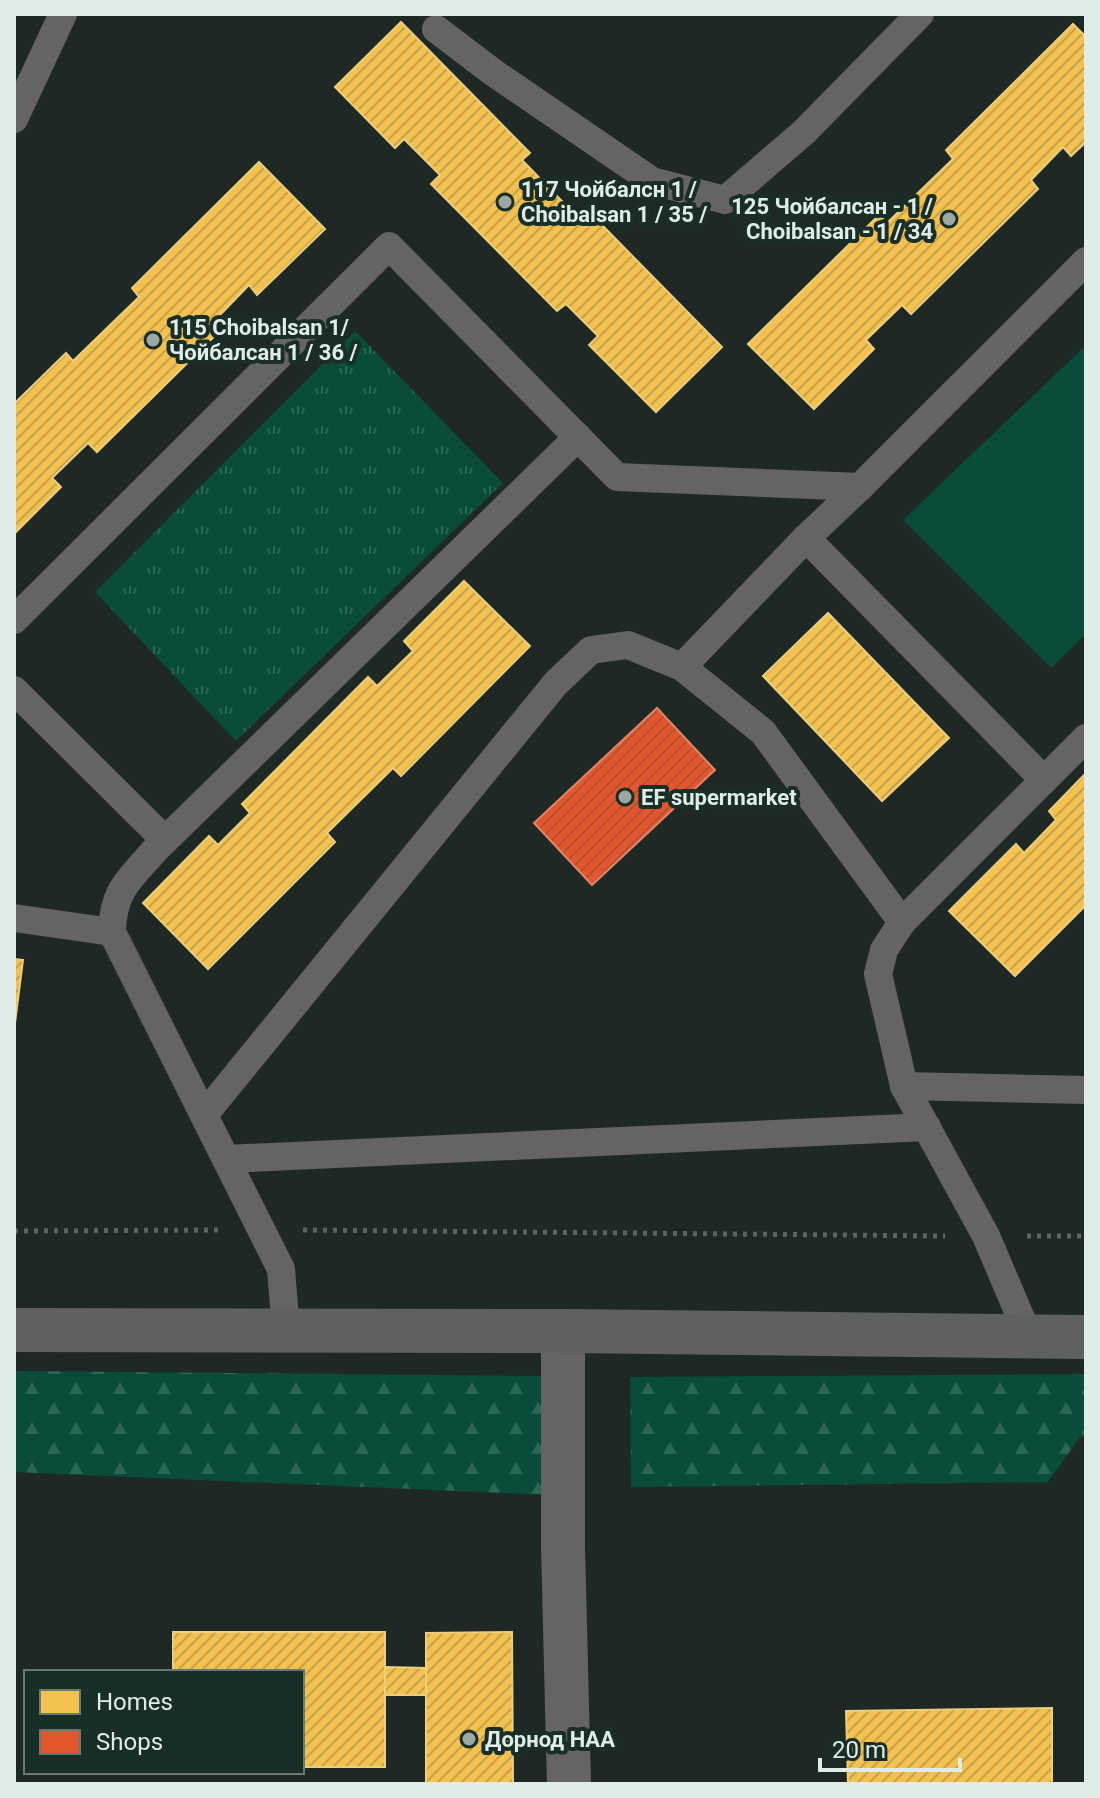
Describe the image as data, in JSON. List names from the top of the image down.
{
  "places": [
    "117 Чойбалсн 1 / Choibalsan 1 / 35 /",
    "125 Чойбалсан - 1 / Choibalsan - 1 / 34",
    "115 Choibalsan 1/ Чойбалсан 1 / 36 /",
    "EF supermarket",
    "Дорнод НАА"
  ],
  "legend": ["Homes", "Shops"],
  "scale_bar": "20 m"
}
